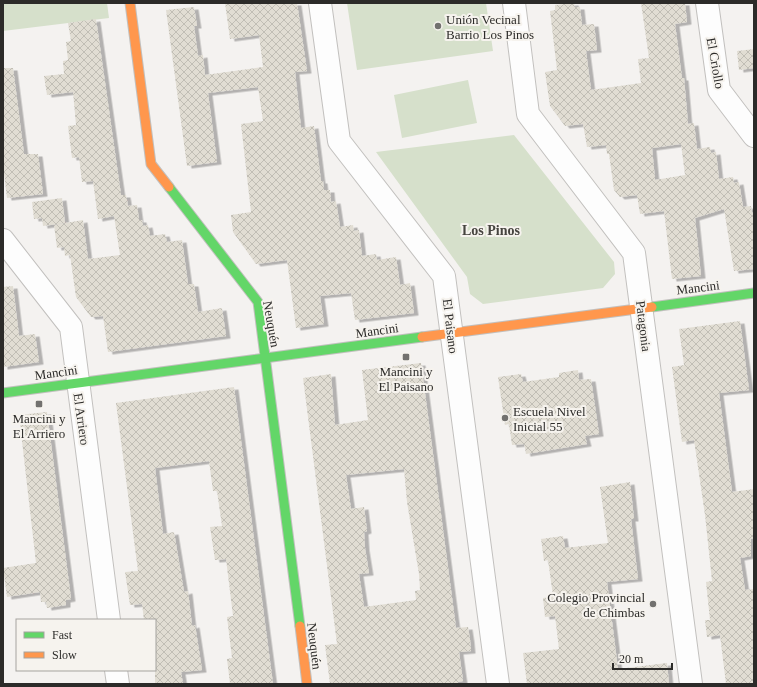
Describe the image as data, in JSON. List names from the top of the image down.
{
  "streets": {
    "street": [
      "El Criollo",
      "Mancini",
      "Neuquén",
      "El Paisano",
      "Patagonia",
      "El Arriero"
    ]
  },
  "crossings": [
    ["Mancini", "Neuquén"],
    ["Mancini", "El Paisano"],
    ["Mancini", "Patagonia"],
    ["Mancini", "El Arriero"]
  ],
  "districts": ["Los Pinos"],
  "places": {
    "other": ["Unión Vecinal Barrio Los Pinos", "Escuela Nivel Inicial 55", "Colegio Provincial de Chimbas"],
    "transit": ["Mancini y El Paisano", "Mancini y El Arriero"]
  },
  "legend": ["Fast", "Slow"],
  "scale_bar": "20 m"
}
